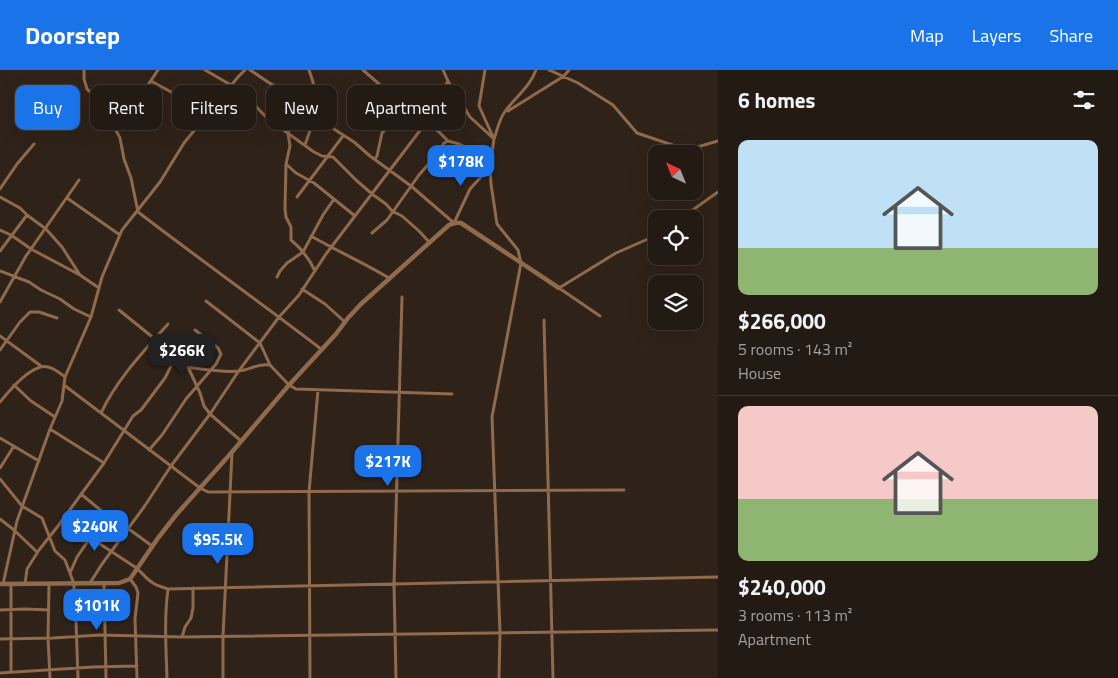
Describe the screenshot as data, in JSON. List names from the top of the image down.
{
  "north": "top left",
  "page": {
    "header": "Doorstep",
    "nav": ["Map", "Layers", "Share"],
    "heading": "6 homes",
    "chip": [
      "Buy",
      "Rent",
      "Filters",
      "New",
      "Apartment"
    ],
    "list": [
      {
        "name": "$266,000",
        "note": "5 rooms · 143 m² · House"
      },
      {
        "name": "$240,000",
        "note": "3 rooms · 113 m² · Apartment"
      }
    ],
    "price": [
      "$178K",
      "$266K",
      "$217K",
      "$240K",
      "$95.5K",
      "$101K"
    ]
  }
}
